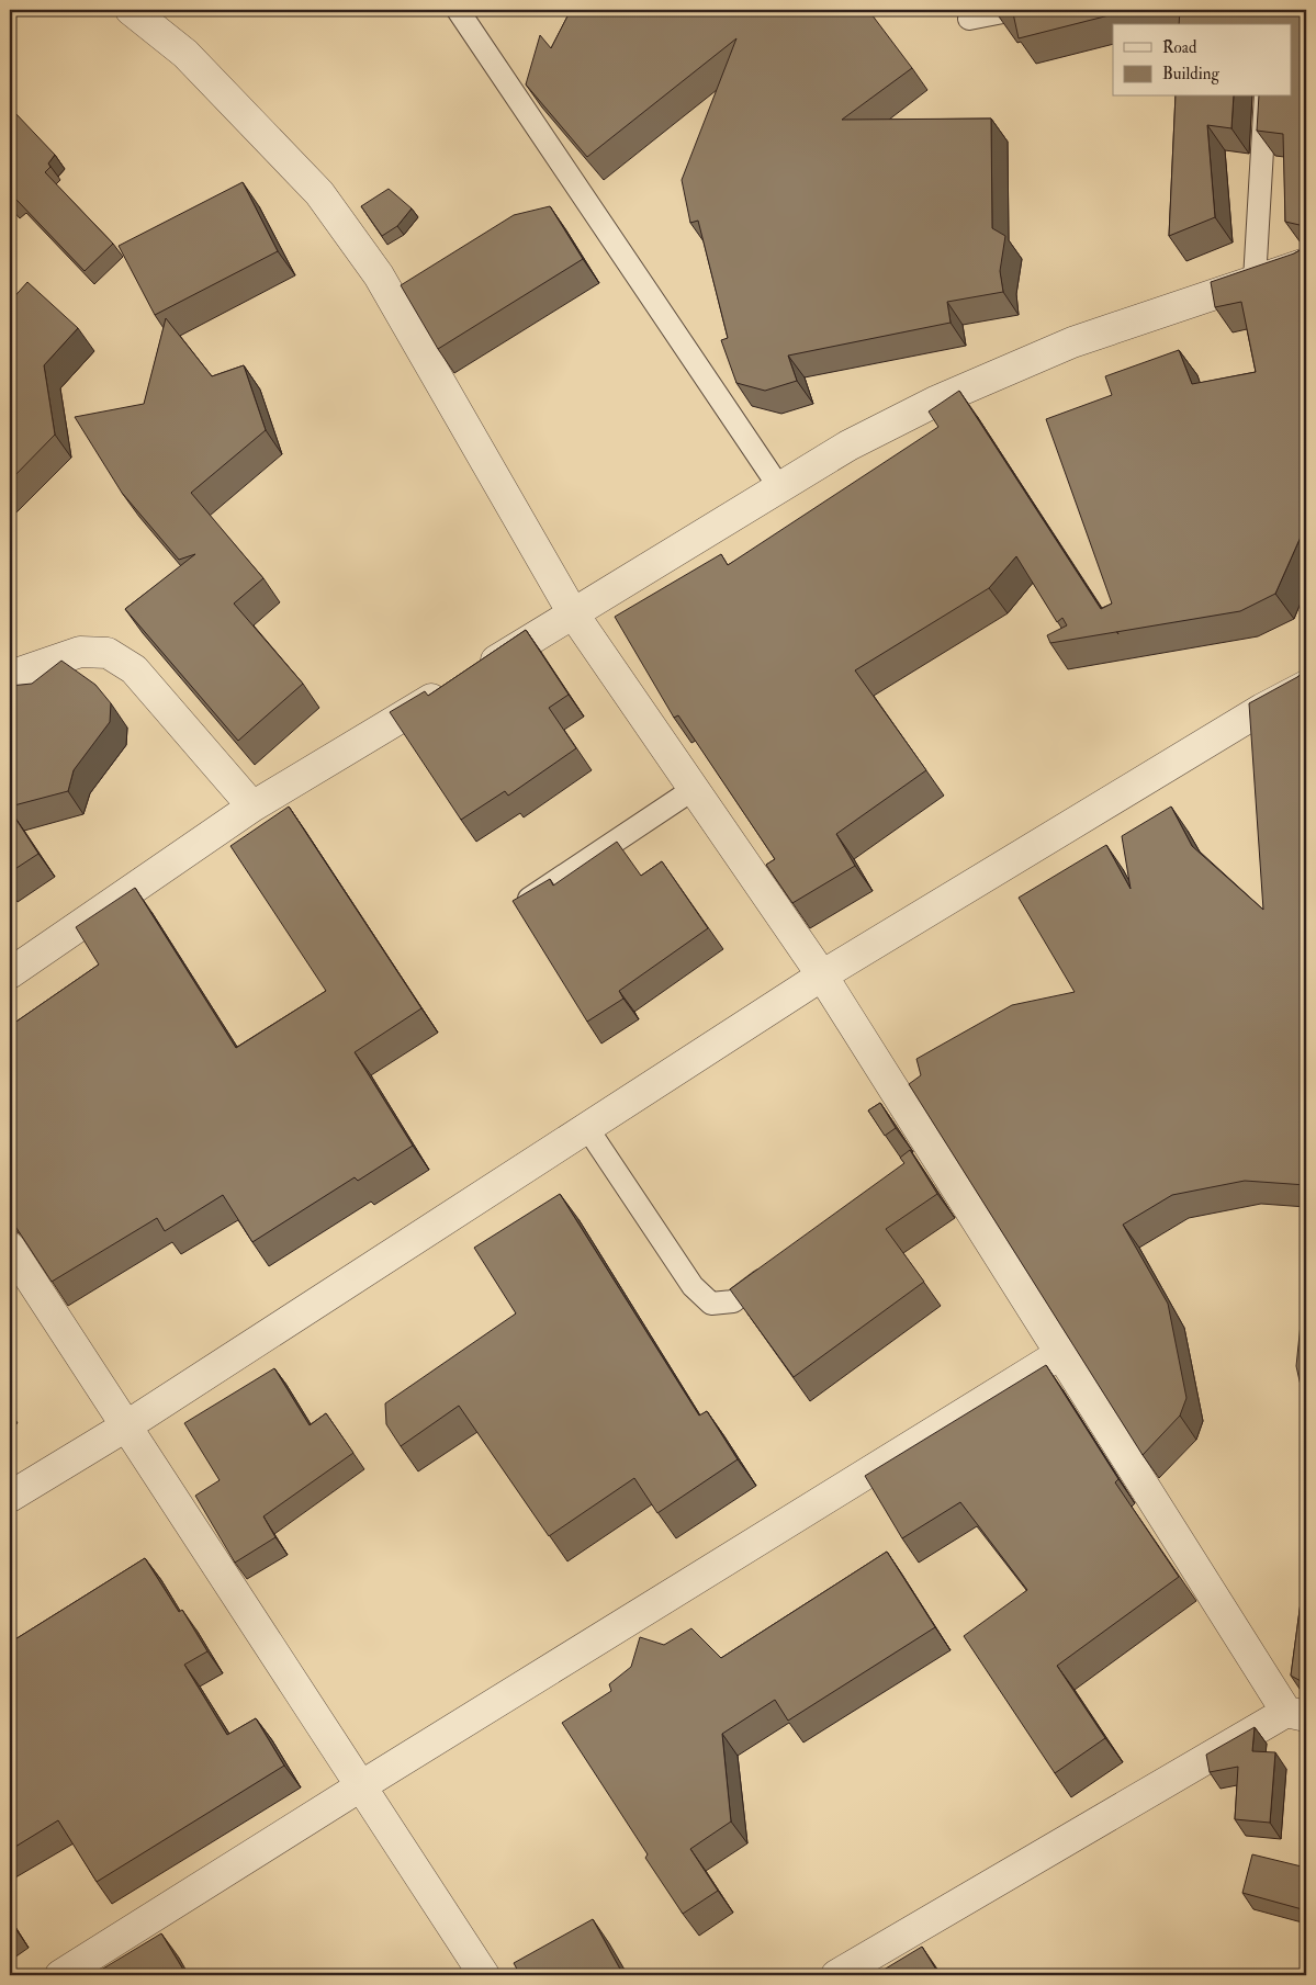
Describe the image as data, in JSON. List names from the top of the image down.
{
  "legend": ["Road", "Building"]
}
